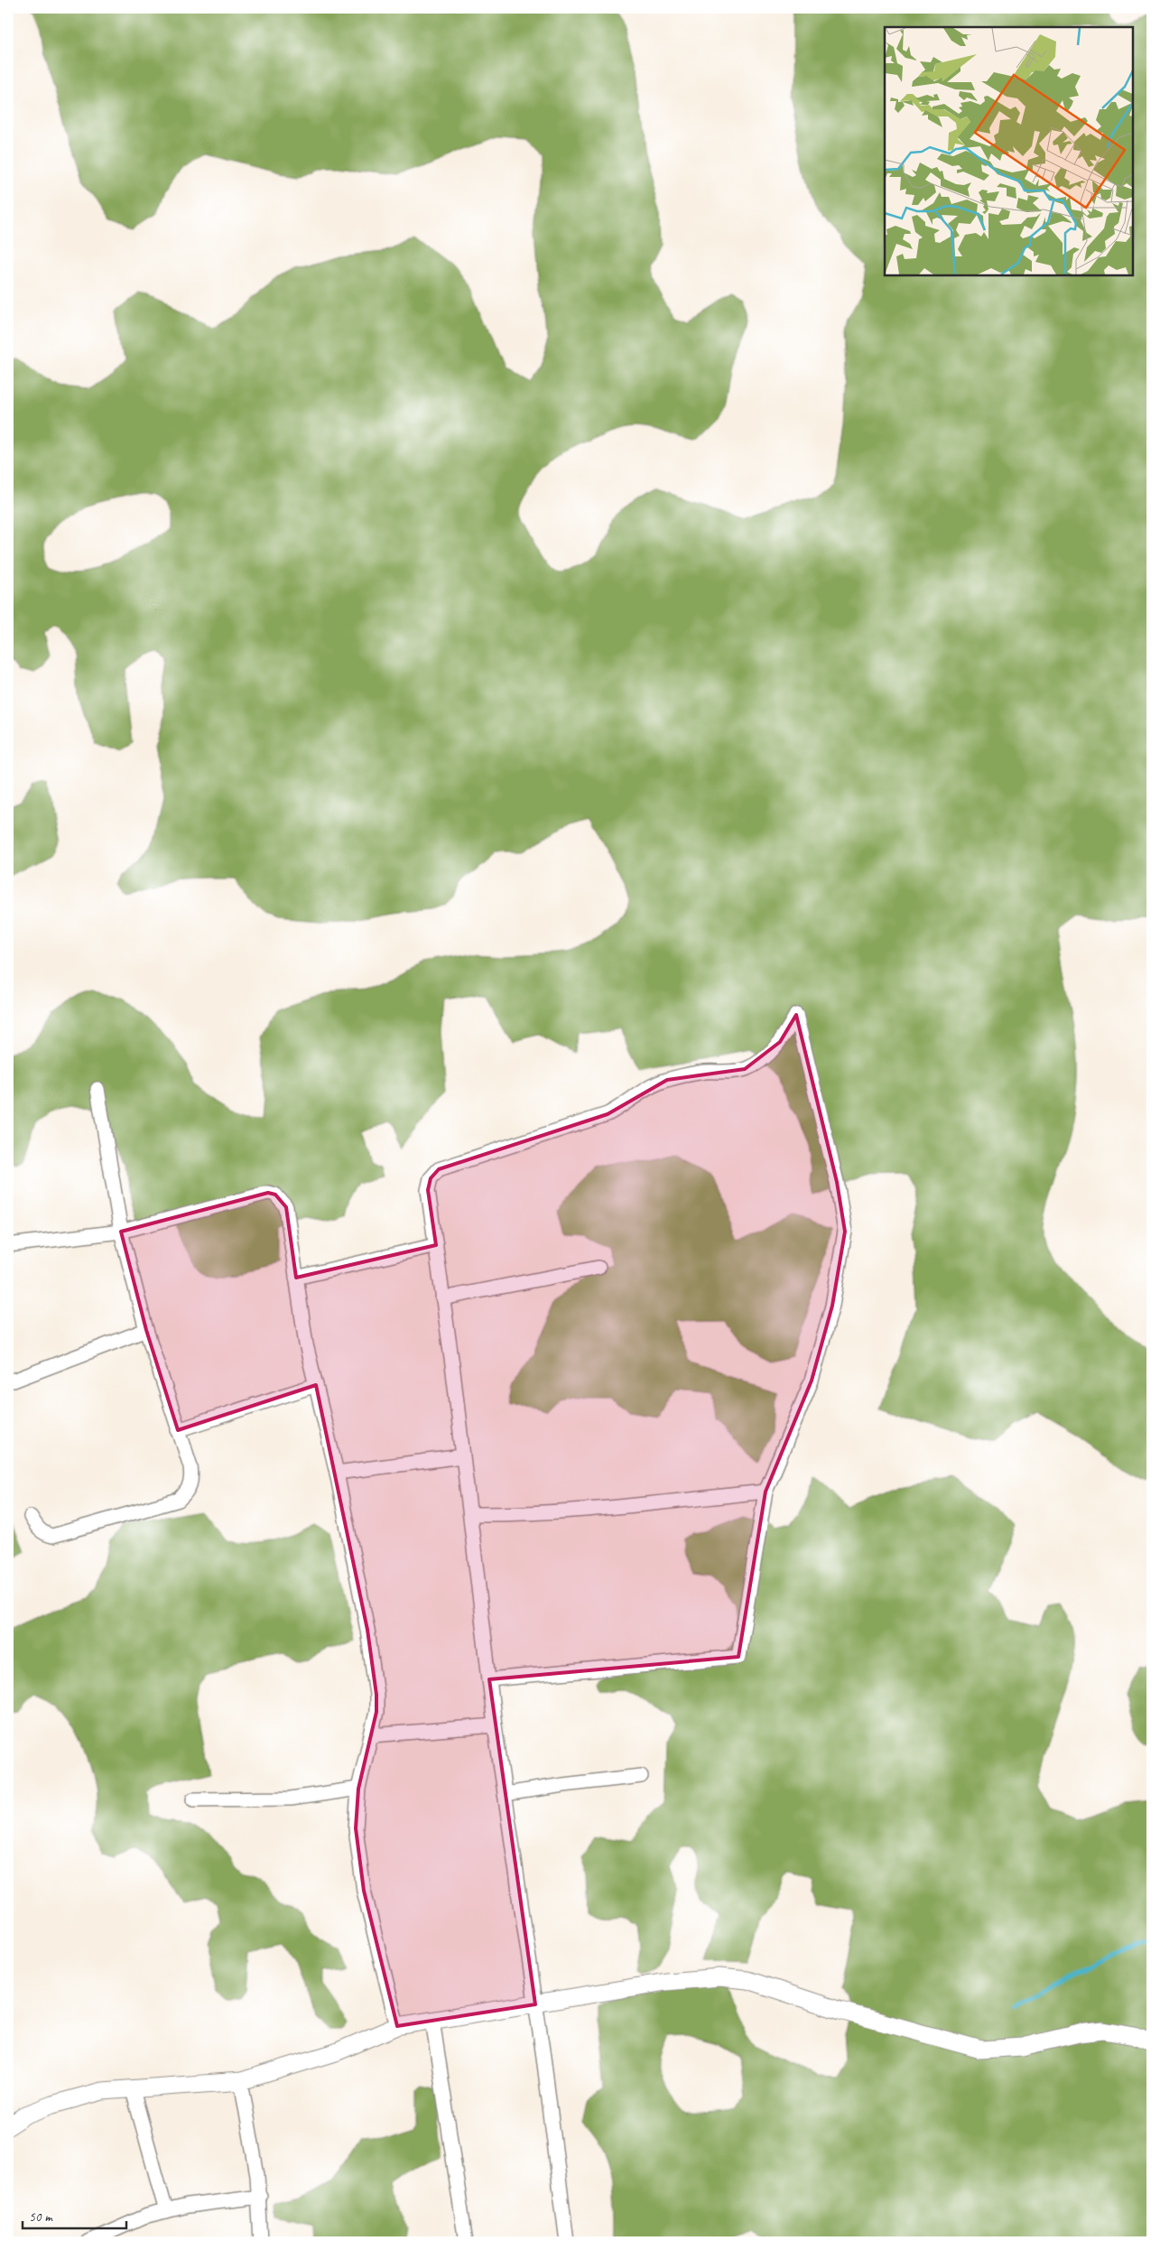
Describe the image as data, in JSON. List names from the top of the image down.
{
  "scale_bar": "50 m"
}
